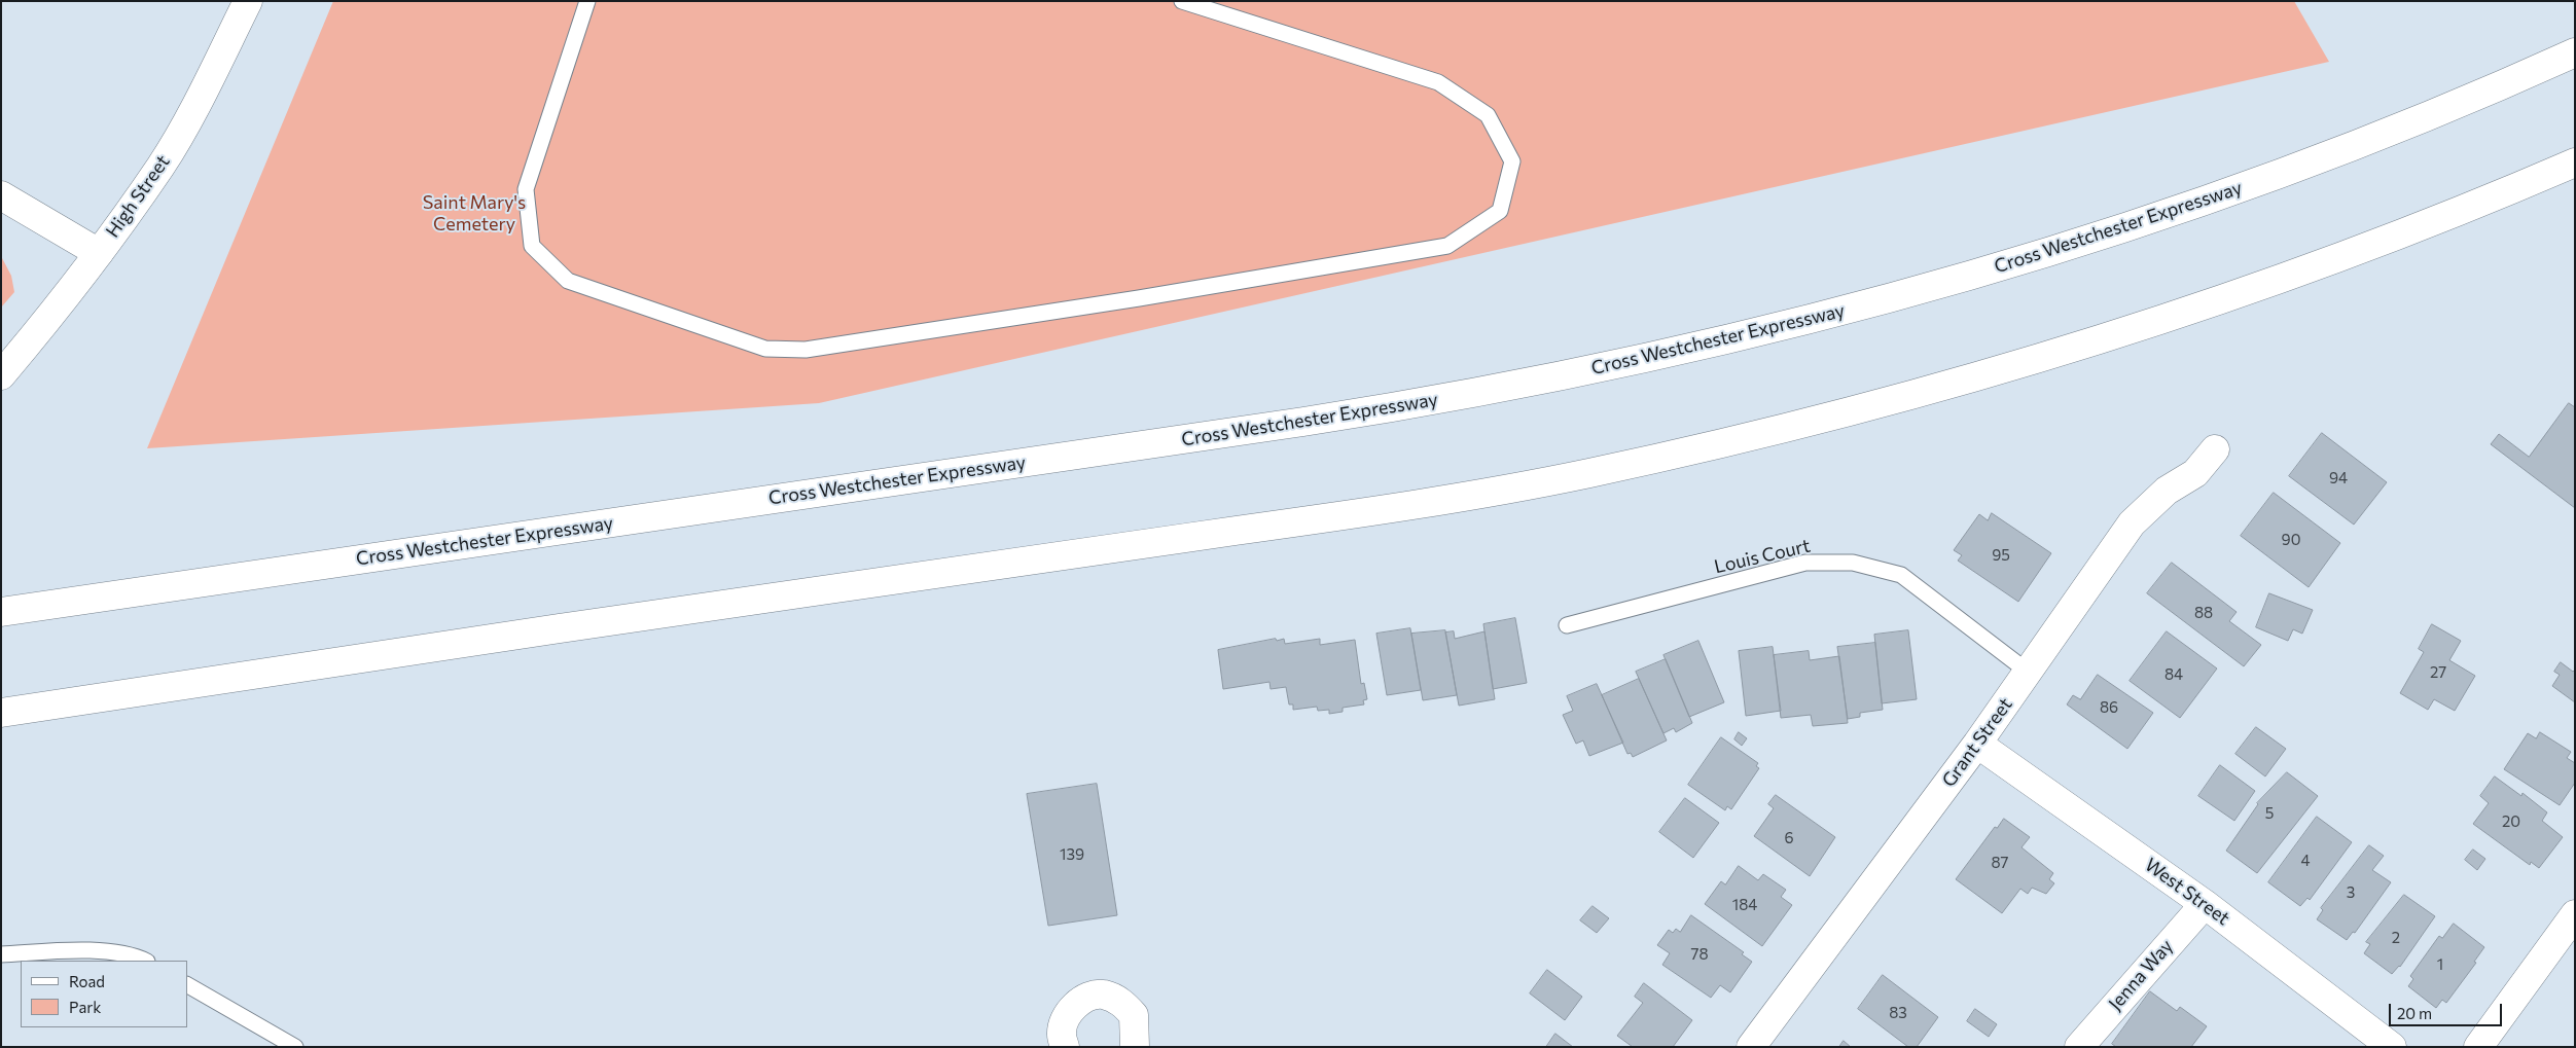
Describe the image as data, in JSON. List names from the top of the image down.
{
  "streets": {
    "main road": [
      "High Street",
      "Cross Westchester Expressway",
      "Grant Street",
      "West Street",
      "Jenna Way"
    ],
    "lane": ["Louis Court"]
  },
  "crossings": [
    ["Louis Court", "Grant Street"],
    ["Grant Street", "West Street"],
    ["West Street", "Jenna Way"]
  ],
  "parks": ["Saint Mary's Cemetery"],
  "house_numbers": [
    "94",
    "90",
    "95",
    "88",
    "27",
    "84",
    "86",
    "5",
    "20",
    "6",
    "139",
    "4",
    "87",
    "3",
    "184",
    "2",
    "78",
    "1",
    "83"
  ],
  "legend": ["Road", "Park"],
  "scale_bar": "20 m"
}
